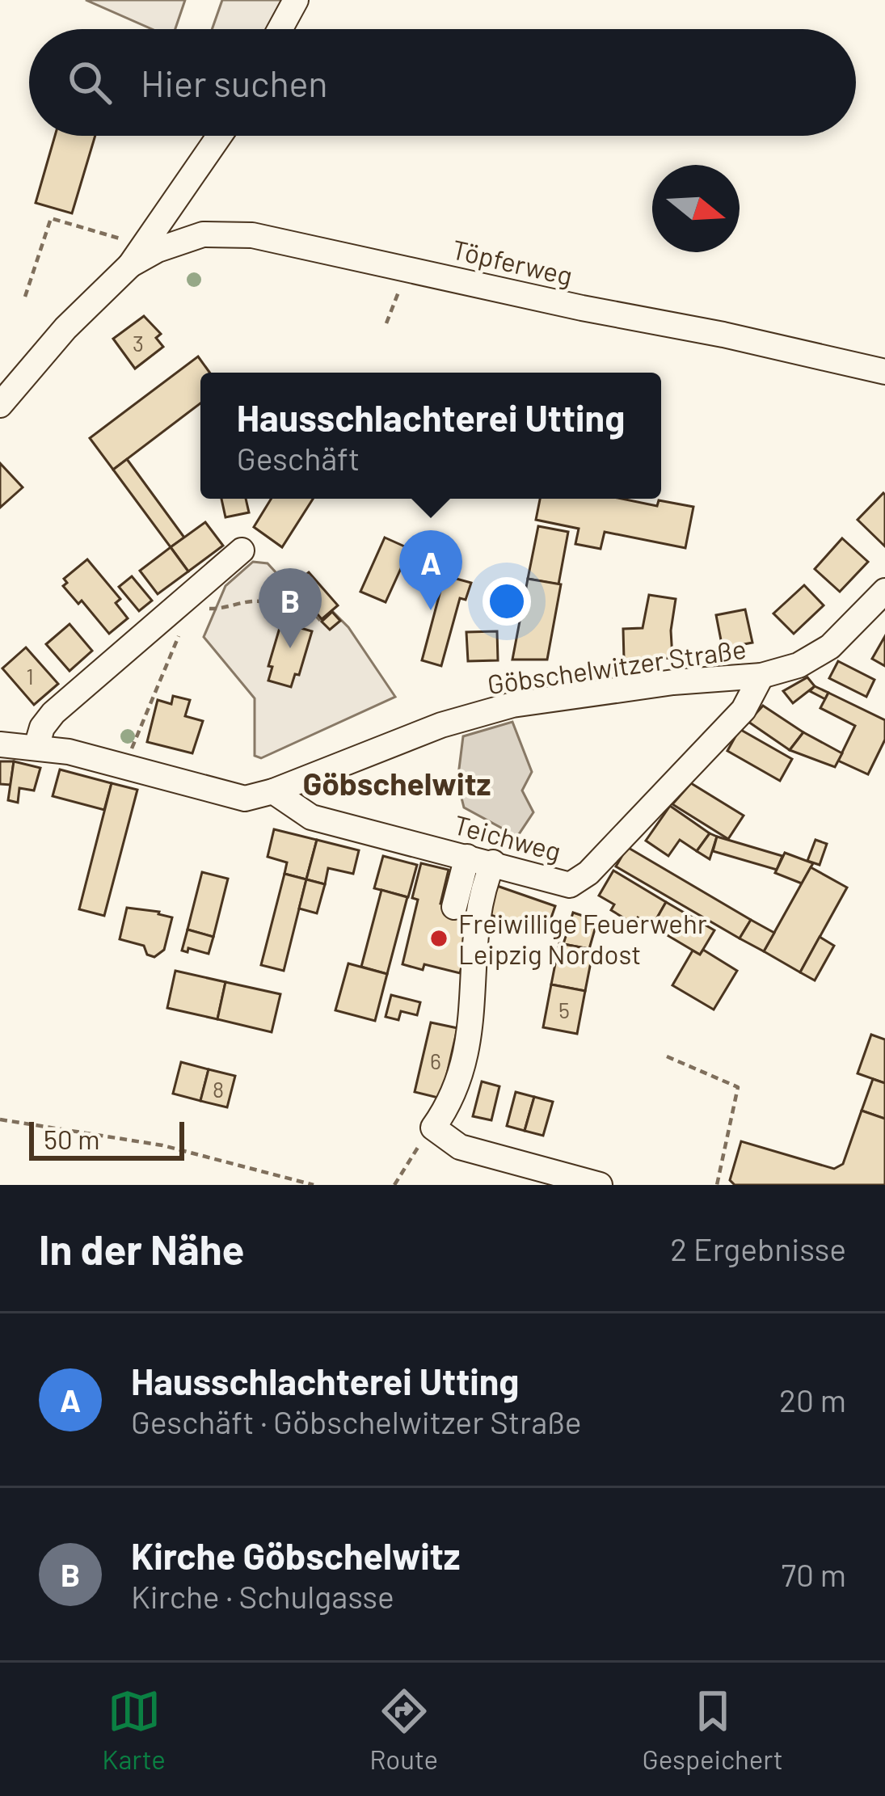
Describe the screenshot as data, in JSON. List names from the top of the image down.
{
  "streets": {
    "street": ["Töpferweg", "Göbschelwitzer Straße", "Teichweg"]
  },
  "crossings": [
    ["Göbschelwitzer Straße", "Teichweg"]
  ],
  "districts": ["Göbschelwitz"],
  "places": ["Freiwillige Feuerwehr Leipzig Nordost"],
  "house_numbers": [
    "3",
    "1",
    "5",
    "6",
    "8"
  ],
  "scale_bar": "50 m",
  "north": "right",
  "page": {
    "search": "Hier suchen",
    "popup": ["Hausschlachterei Utting", "Geschäft"],
    "pins": ["A", "B"],
    "scale": "50 m",
    "heading": ["In der Nähe", "2 Ergebnisse"],
    "list": [
      {
        "mark": "A",
        "name": "Hausschlachterei Utting",
        "note": "Geschäft · Göbschelwitzer Straße",
        "value": "20 m"
      },
      {
        "mark": "B",
        "name": "Kirche Göbschelwitz",
        "note": "Kirche · Schulgasse",
        "value": "70 m"
      }
    ],
    "nav": ["Karte", "Route", "Gespeichert"]
  }
}
